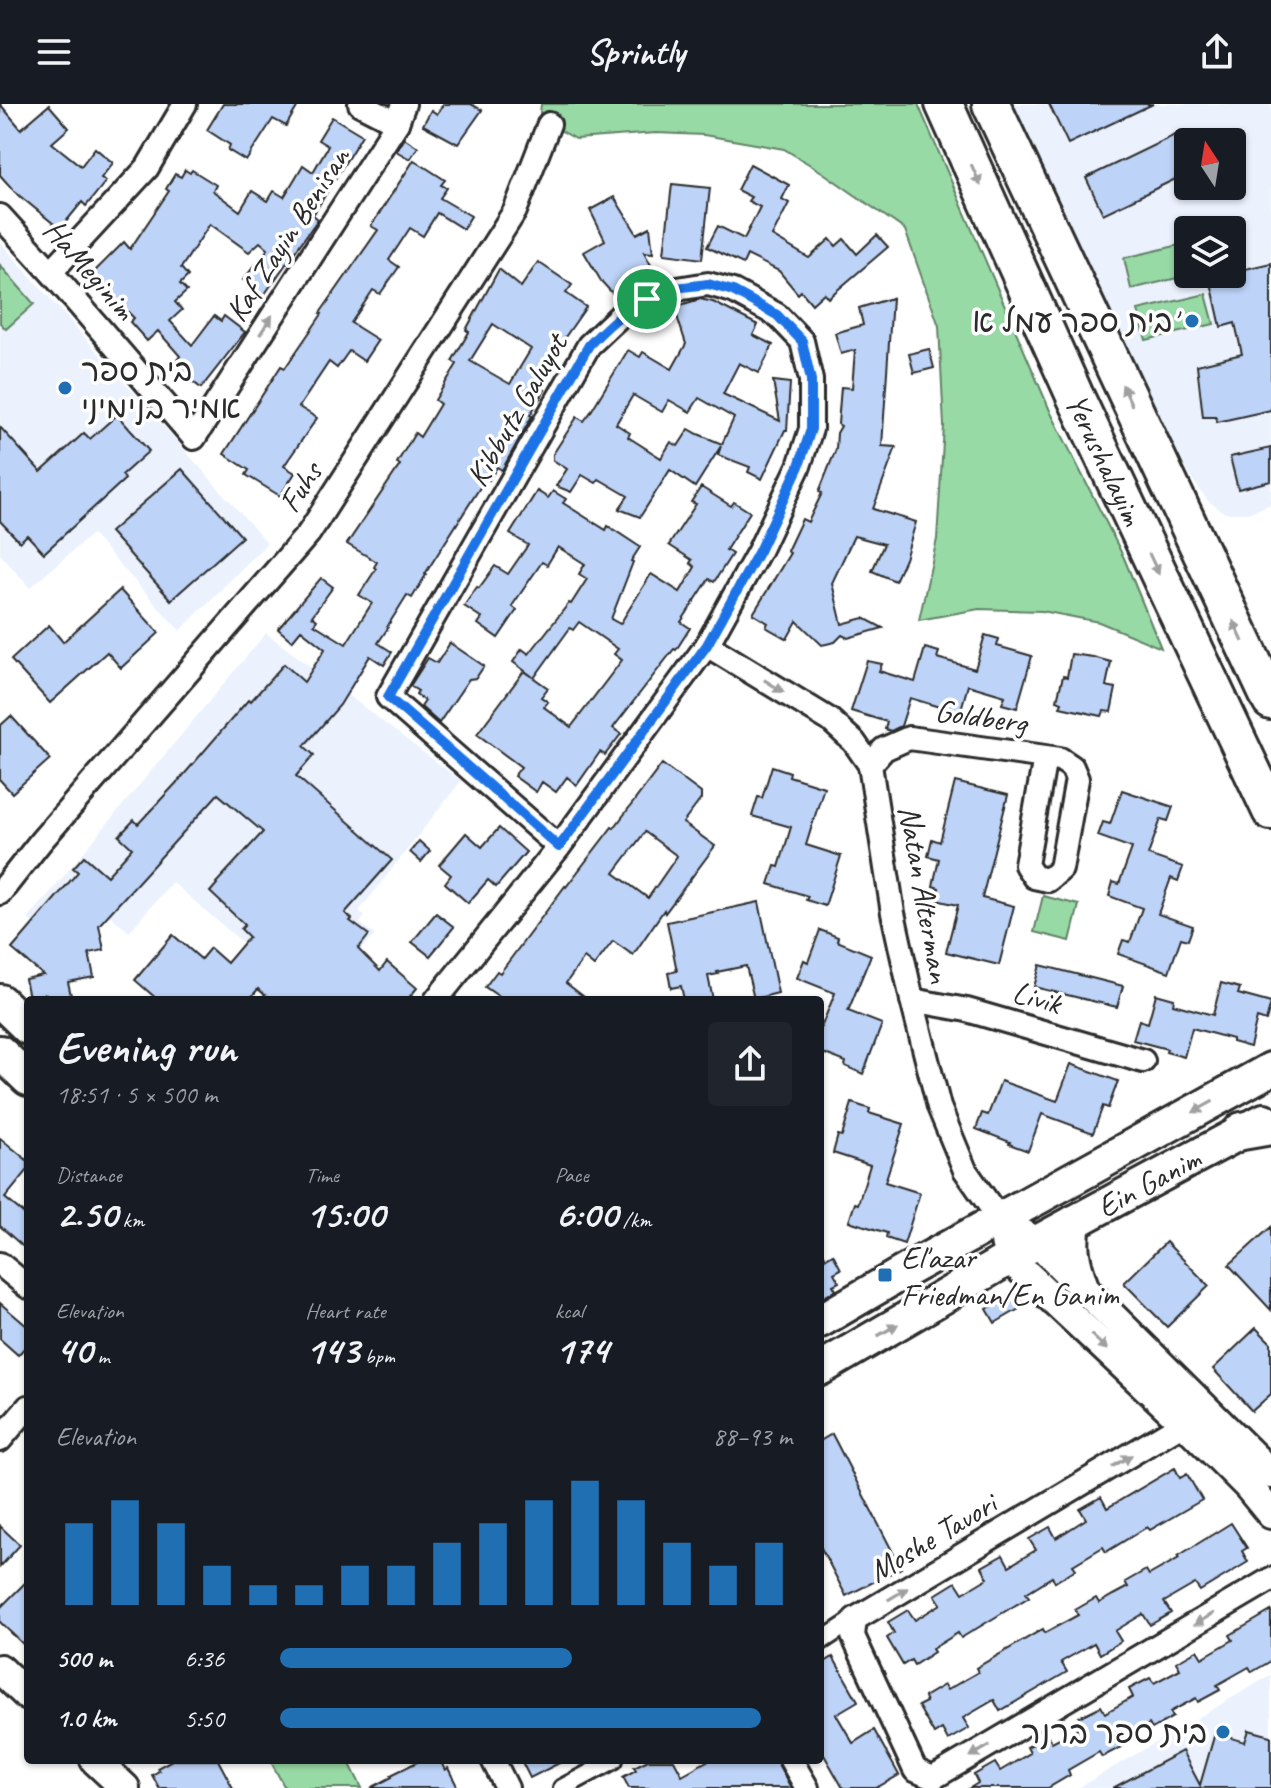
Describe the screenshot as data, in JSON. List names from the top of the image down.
{
  "streets": {
    "highway": ["Yerushalayim"],
    "main road": ["Ein Ganim"],
    "street": [
      "Kaf Zayin Benisan",
      "HaMeginim",
      "Kibbutz Galuyot",
      "Fuhs",
      "Goldberg",
      "Natan Alterman",
      "Livik",
      "Moshe Tavori"
    ]
  },
  "crossings": [
    ["Kaf Zayin Benisan", "HaMeginim"],
    ["Kibbutz Galuyot", "Natan Alterman"],
    ["Goldberg", "Natan Alterman"],
    ["Natan Alterman", "Livik"],
    ["Natan Alterman", "Ein Ganim"]
  ],
  "places": {
    "other": ["בית ספר עמל א'", "בית ספר אמיר בנימיני", "בית ספר ברנר"],
    "transit": ["El'azar Friedman/En Ganim"]
  },
  "north": "top",
  "page": {
    "header": "Sprintly",
    "heading": ["Evening run", "18:51 · 5 × 500 m"],
    "stats": [
      ["Distance", "2.50 km"],
      ["Time", "15:00"],
      ["Pace", "6:00 /km"],
      ["Elevation", "40 m"],
      ["Heart rate", "143 bpm"],
      ["kcal", "174"]
    ],
    "chart": ["Elevation", "88–93 m"],
    "list": [
      {
        "name": "500 m",
        "note": "6:36"
      },
      {
        "name": "1.0 km",
        "note": "5:50"
      }
    ]
  }
}
